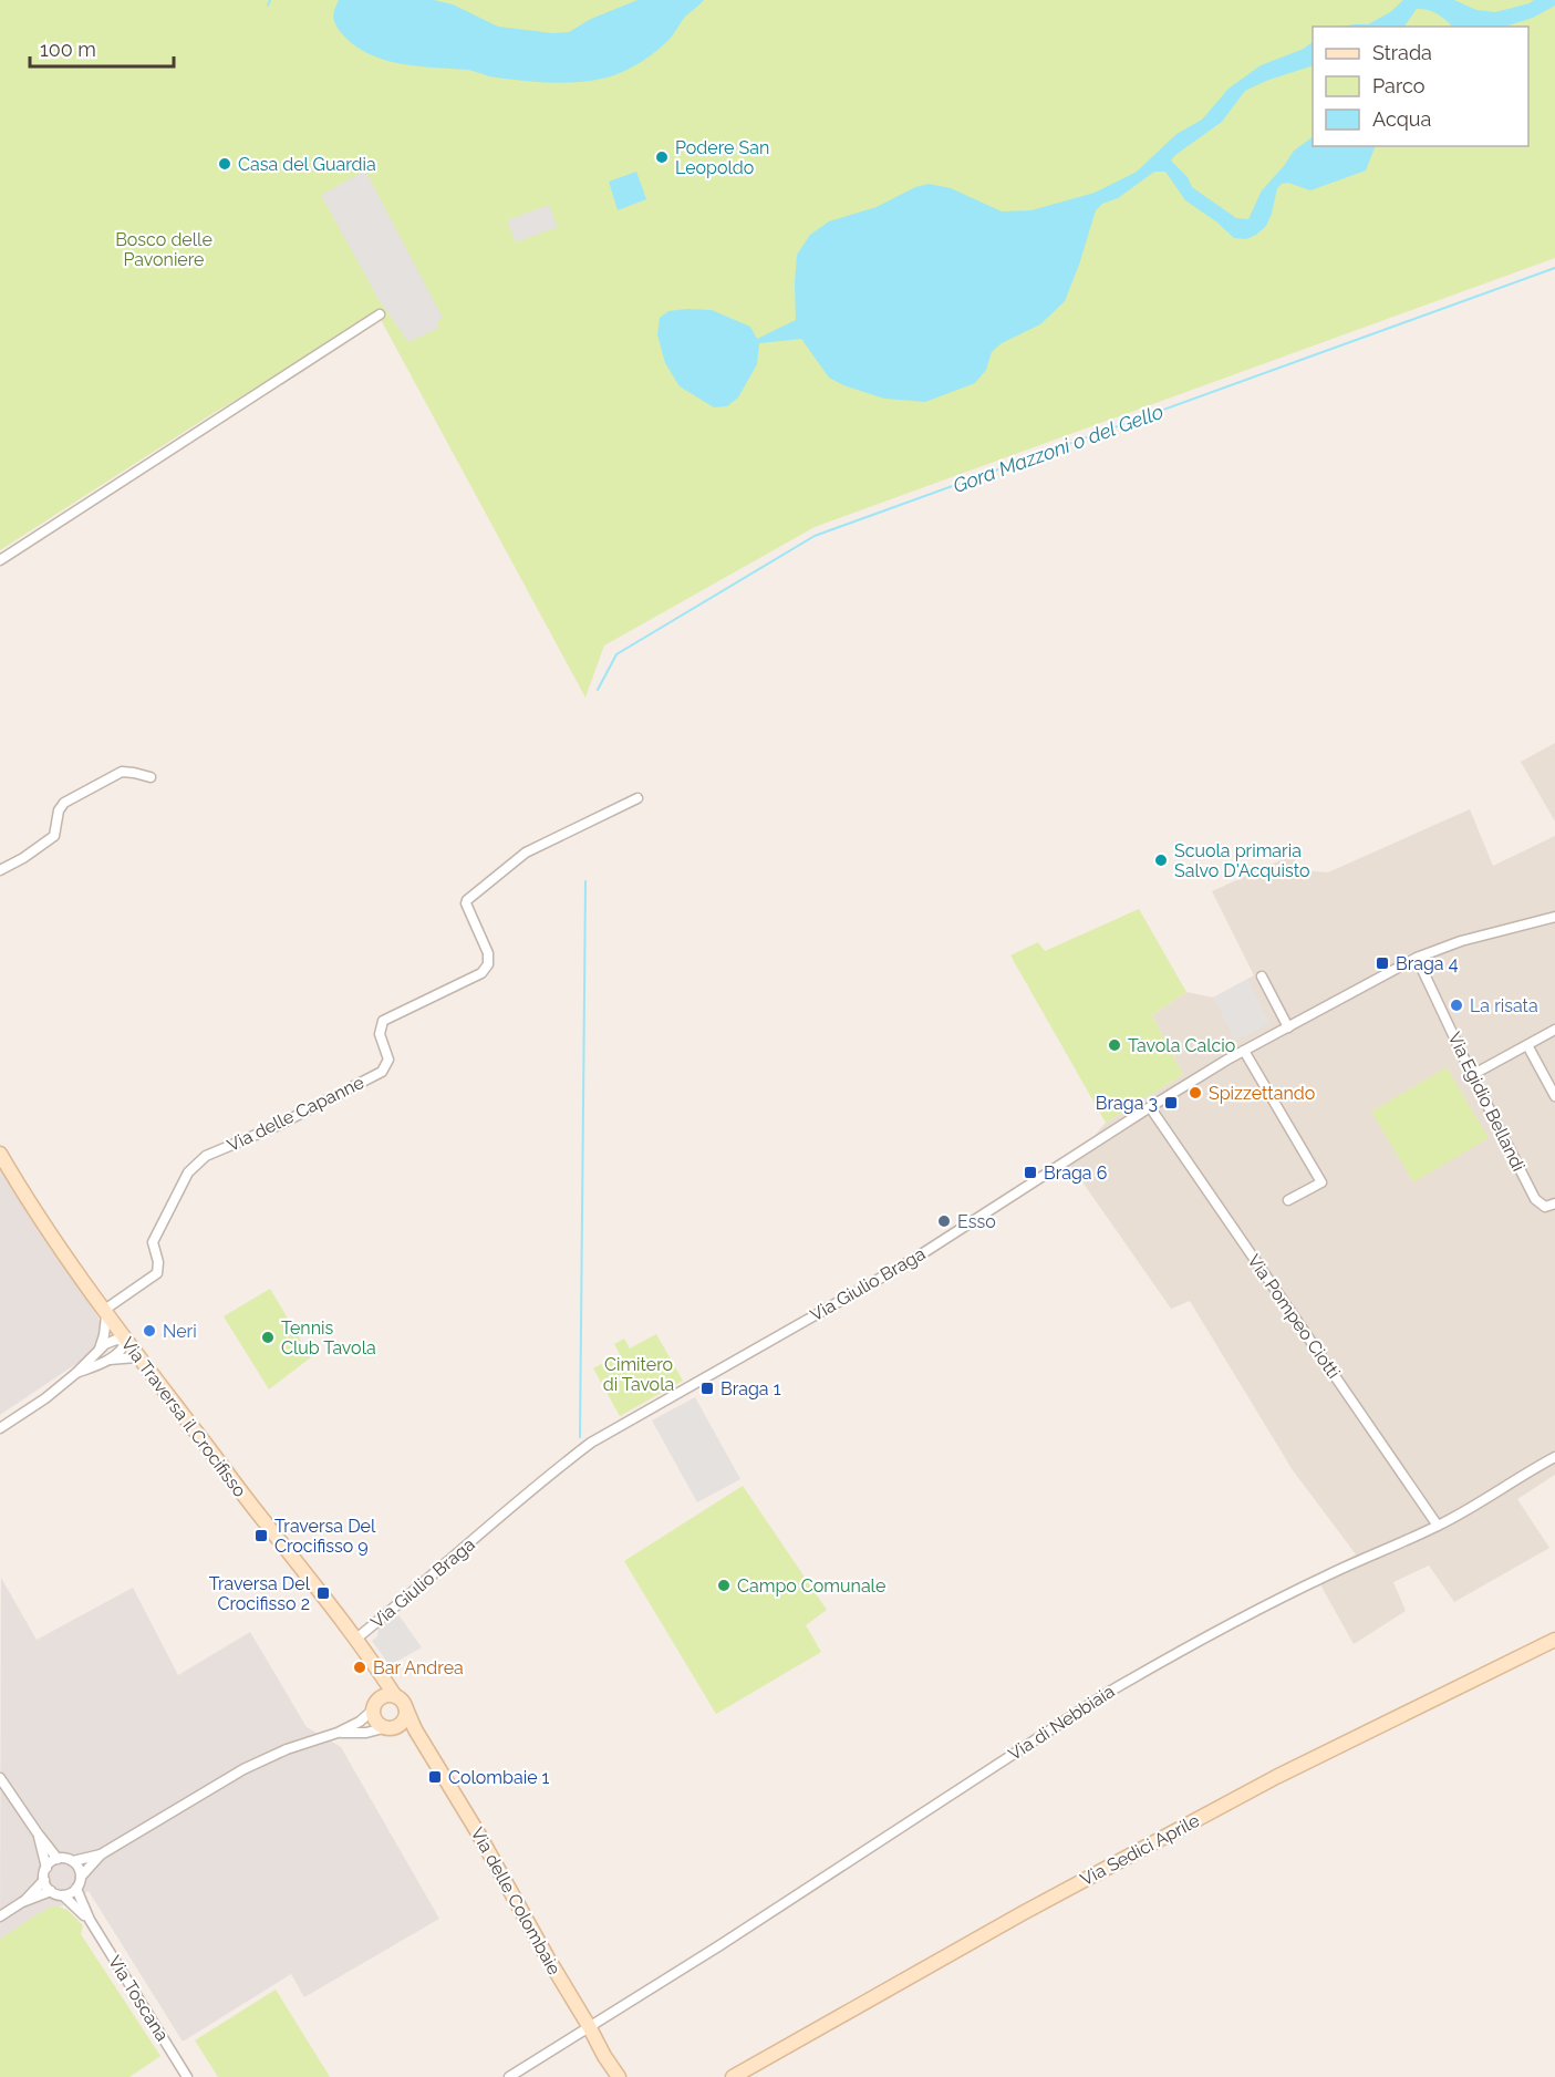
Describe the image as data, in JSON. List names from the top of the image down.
{
  "streets": {
    "street": [
      "Via Egidio Bellandi",
      "Via delle Capanne",
      "Via Giulio Braga",
      "Via Pompeo Ciotti",
      "Via Traversa il Crocifisso",
      "Via di Nebbiaia",
      "Via Sedici Aprile",
      "Via delle Colombaie",
      "Via Toscana"
    ]
  },
  "crossings": [
    ["Via Egidio Bellandi", "Via Giulio Braga"],
    ["Via delle Capanne", "Via Traversa il Crocifisso"],
    ["Via Giulio Braga", "Via Pompeo Ciotti"],
    ["Via Giulio Braga", "Via Traversa il Crocifisso"],
    ["Via Pompeo Ciotti", "Via di Nebbiaia"],
    ["Via Traversa il Crocifisso", "Via delle Colombaie"],
    ["Via di Nebbiaia", "Via delle Colombaie"]
  ],
  "water": ["Gora Mazzoni o del Gello"],
  "parks": ["Bosco delle Pavoniere", "Cimitero di Tavola"],
  "places": {
    "other": [
      "Podere San Leopoldo",
      "Casa del Guardia",
      "Scuola primaria Salvo D'Acquisto",
      "La risata",
      "Tavola Calcio",
      "Spizzettando",
      "Esso",
      "Neri",
      "Tennis Club Tavola",
      "Campo Comunale",
      "Bar Andrea"
    ],
    "transit": [
      "Braga 4",
      "Braga 3",
      "Braga 6",
      "Braga 1",
      "Traversa Del Crocifisso 9",
      "Traversa Del Crocifisso 2",
      "Colombaie 1"
    ]
  },
  "legend": ["Strada", "Parco", "Acqua"],
  "scale_bar": "100 m"
}
